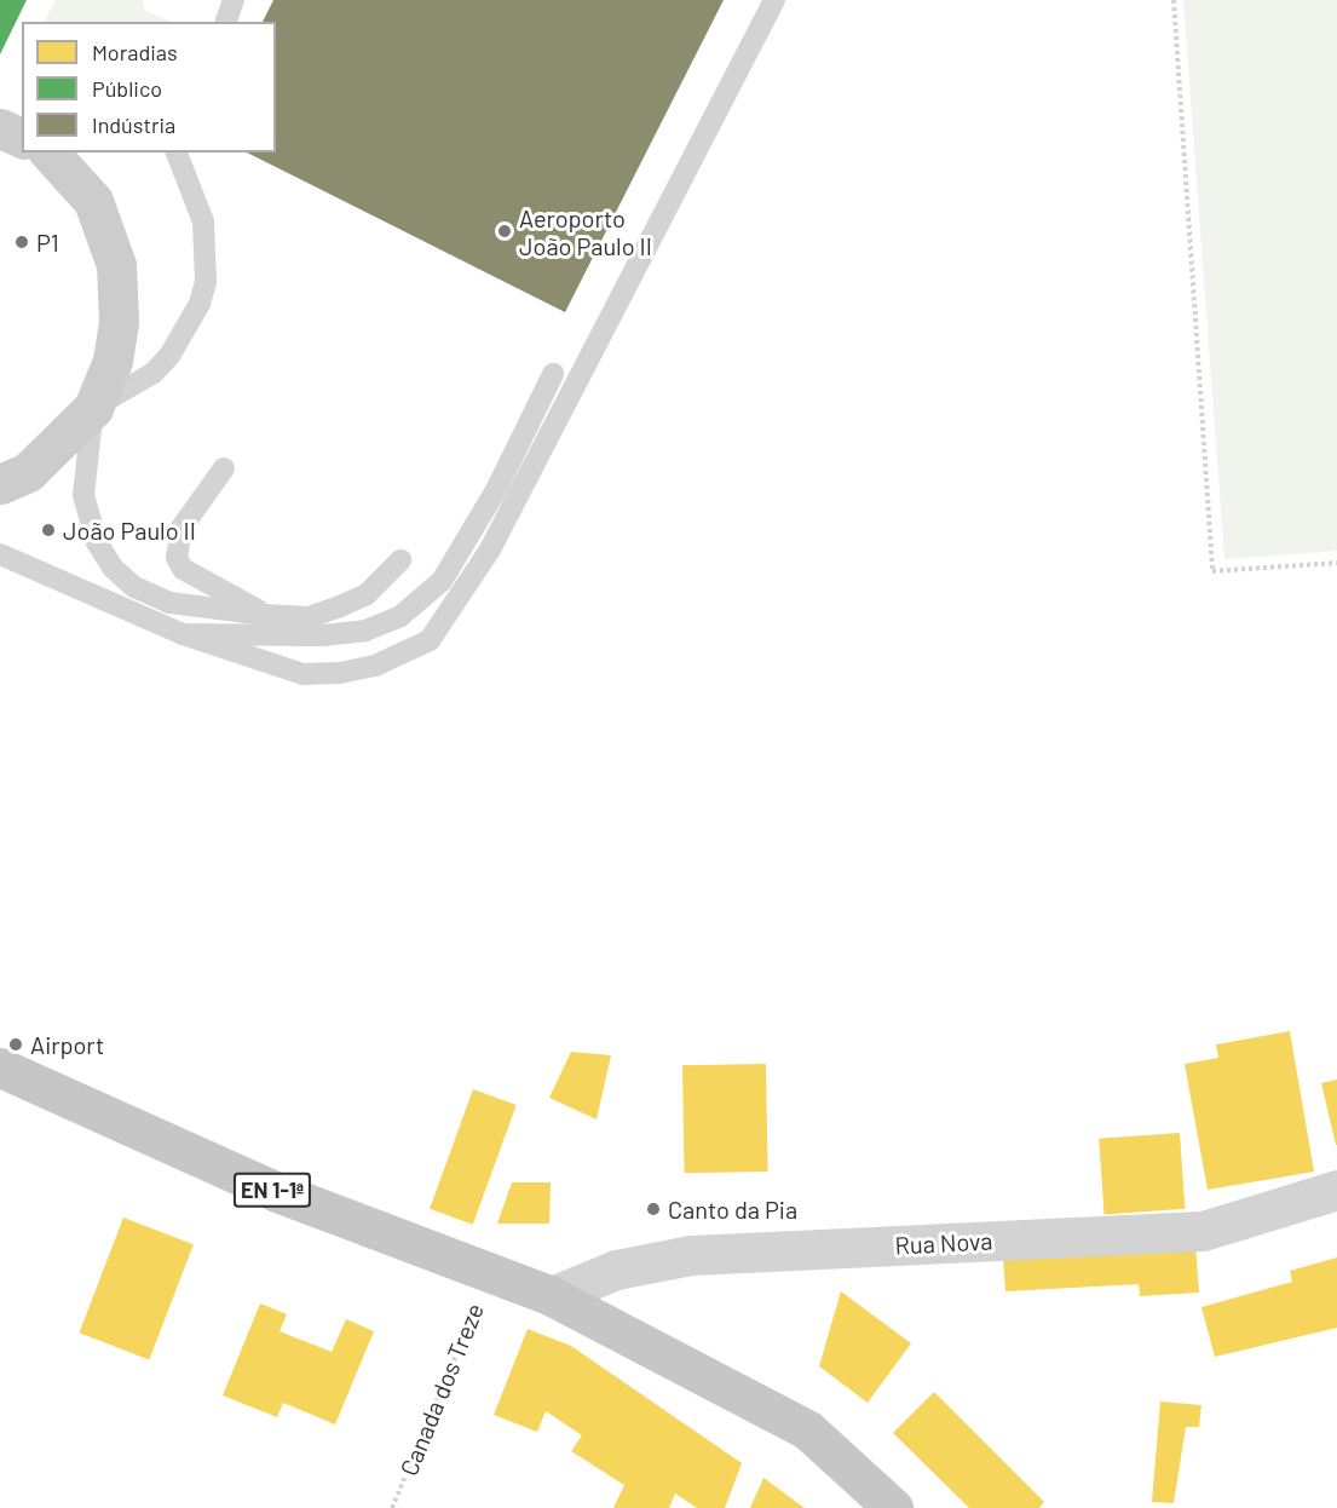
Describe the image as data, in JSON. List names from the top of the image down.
{
  "streets": {
    "main road": ["EN 1-1ª"],
    "street": ["Rua Nova"],
    "path": ["Canada dos Treze"]
  },
  "crossings": [
    ["EN 1-1ª", "Rua Nova"],
    ["EN 1-1ª", "Canada dos Treze"]
  ],
  "places": [
    "Aeroporto João Paulo II",
    "P1",
    "João Paulo II",
    "Airport",
    "Canto da Pia"
  ],
  "legend": ["Moradias", "Público", "Indústria"]
}
